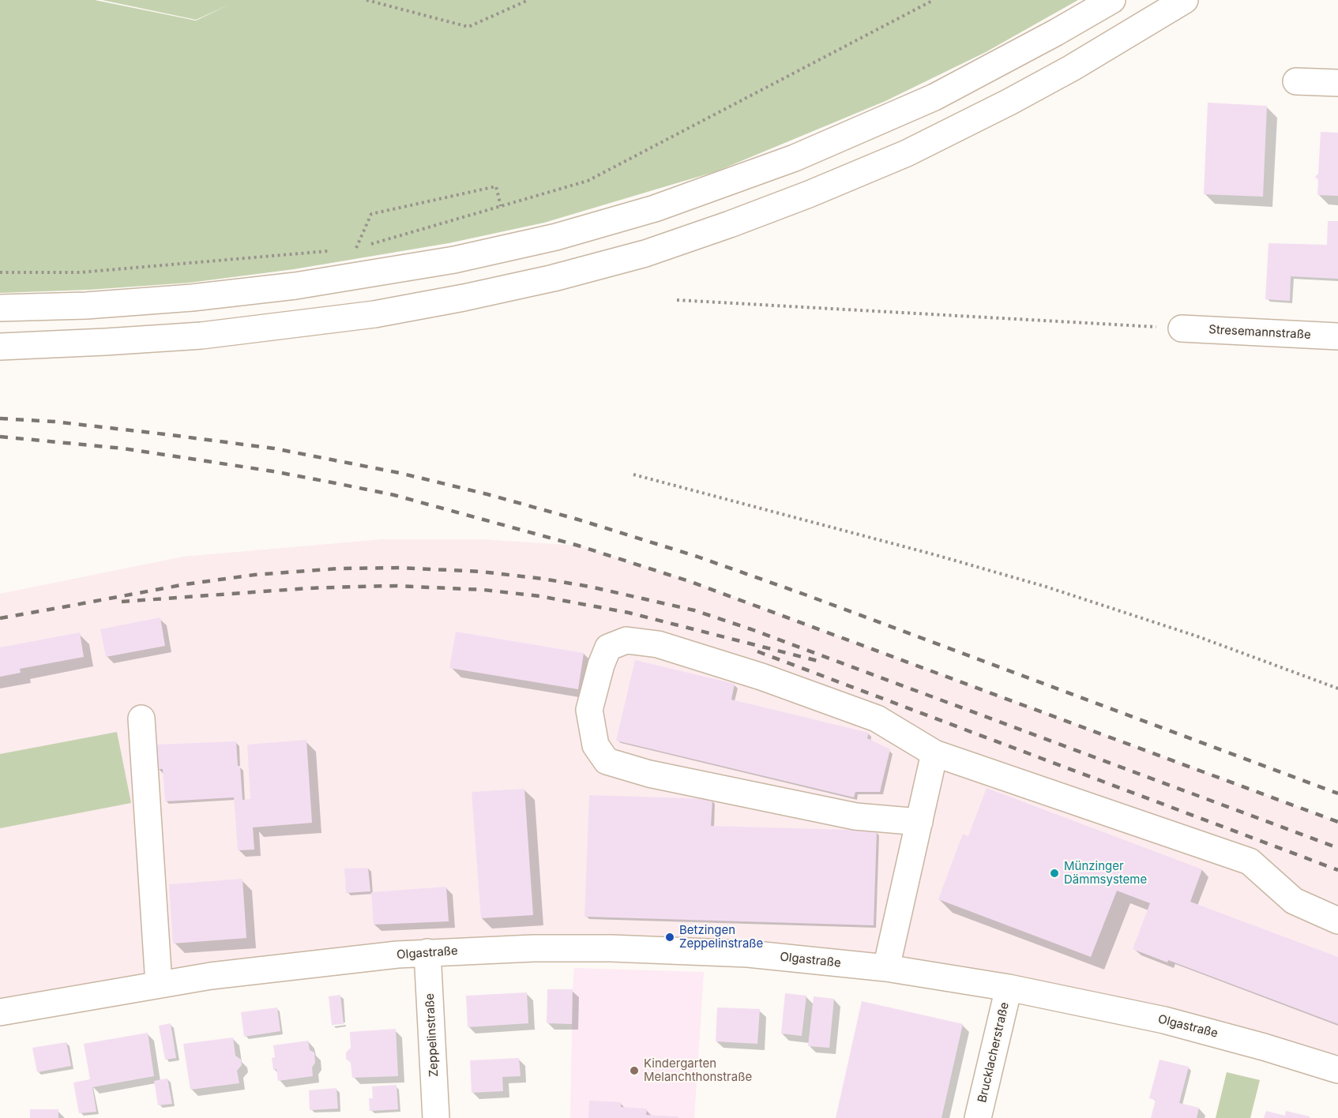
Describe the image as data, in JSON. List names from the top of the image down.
{
  "streets": {
    "main road": [
      "Stresemannstraße",
      "Olgastraße",
      "Zeppelinstraße",
      "Brucklacherstraße"
    ]
  },
  "crossings": [
    ["Olgastraße", "Zeppelinstraße"],
    ["Olgastraße", "Brucklacherstraße"]
  ],
  "places": ["Münzinger Dämmsysteme", "Betzingen Zeppelinstraße", "Kindergarten Melanchthonstraße"]
}
